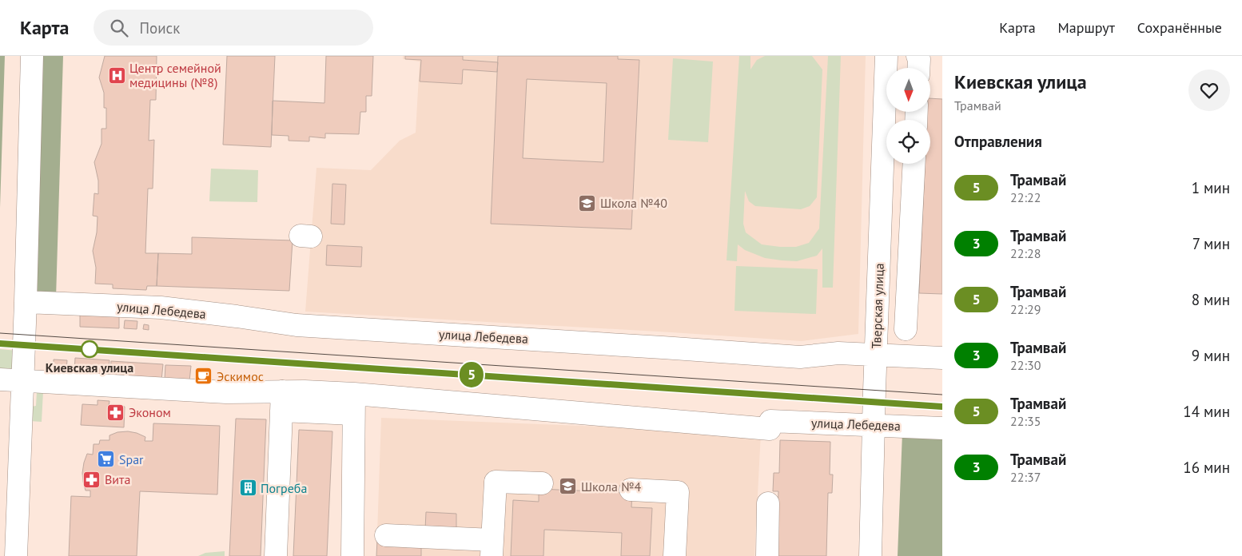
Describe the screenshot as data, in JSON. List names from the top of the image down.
{
  "streets": {
    "street": ["Тверская улица", "улица Лебедева"]
  },
  "crossings": [
    ["Тверская улица", "улица Лебедева"]
  ],
  "places": {
    "hospital": ["Центр семейной медицины (№8)"],
    "school or university": ["Школа №40", "Школа №4"],
    "other": ["Киевская улица"],
    "cafe": ["Эскимос"],
    "pharmacy": ["Эконом", "Вита"],
    "supermarket": ["Spar"],
    "building": ["Погреба"]
  },
  "lines": ["tram line 5"],
  "north": "bottom",
  "page": {
    "header": "Карта",
    "search": "Поиск",
    "nav": ["Карта", "Маршрут", "Сохранённые"],
    "on_map": "5",
    "heading": [
      ["Киевская улица", "Трамвай"],
      "Отправления"
    ],
    "list": [
      {
        "mark": "5",
        "name": "Трамвай",
        "note": "22:22",
        "value": "1 мин"
      },
      {
        "mark": "3",
        "name": "Трамвай",
        "note": "22:28",
        "value": "7 мин"
      },
      {
        "mark": "5",
        "name": "Трамвай",
        "note": "22:29",
        "value": "8 мин"
      },
      {
        "mark": "3",
        "name": "Трамвай",
        "note": "22:30",
        "value": "9 мин"
      },
      {
        "mark": "5",
        "name": "Трамвай",
        "note": "22:35",
        "value": "14 мин"
      },
      {
        "mark": "3",
        "name": "Трамвай",
        "note": "22:37",
        "value": "16 мин"
      }
    ]
  }
}
